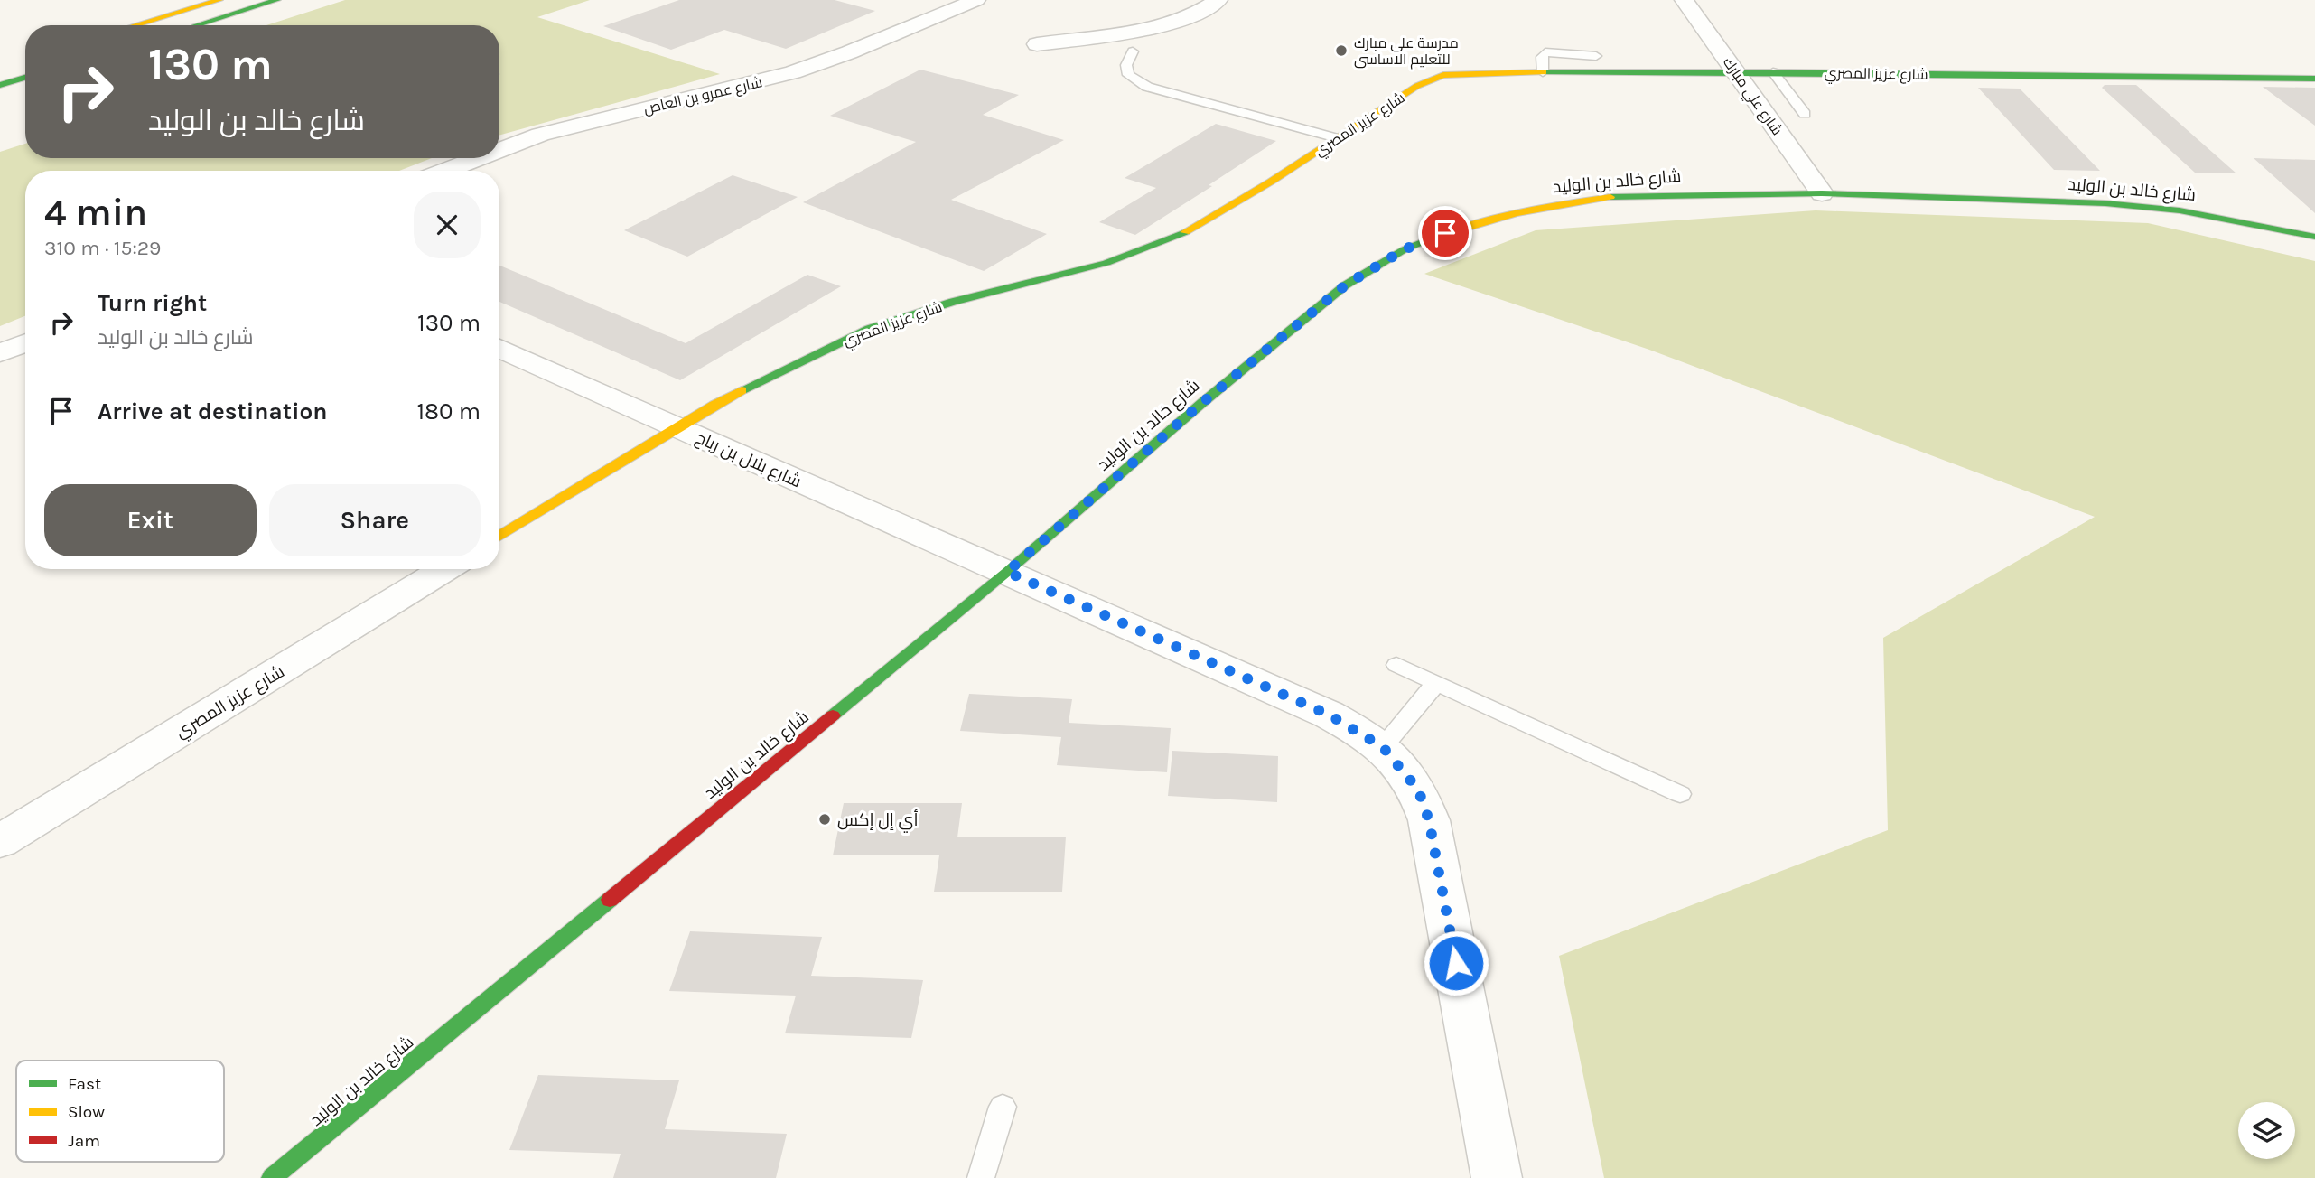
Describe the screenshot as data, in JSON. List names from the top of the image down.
{
  "streets": {
    "main road": ["شارع عزيز المصري", "شارع خالد بن الوليد"],
    "street": ["شارع عمرو بن العاص", "شارع علي مبارك", "شارع بلال بن رباح"]
  },
  "crossings": [
    ["شارع عزيز المصري", "شارع علي مبارك"],
    ["شارع عزيز المصري", "شارع بلال بن رباح"],
    ["شارع علي مبارك", "شارع خالد بن الوليد"],
    ["شارع خالد بن الوليد", "شارع بلال بن رباح"]
  ],
  "places": ["مدرسة على مبارك للتعليم الاساسى", "أي إل إكس"],
  "legend": ["Fast", "Slow", "Jam"],
  "page": {
    "turn": ["130 m", "شارع خالد بن الوليد"],
    "heading": ["4 min", "310 m · 15:29"],
    "list": [
      {
        "name": "Turn right",
        "note": "شارع خالد بن الوليد",
        "value": "130 m"
      },
      {
        "name": "Arrive at destination",
        "value": "180 m"
      }
    ],
    "buttons": ["Exit", "Share"]
  }
}
